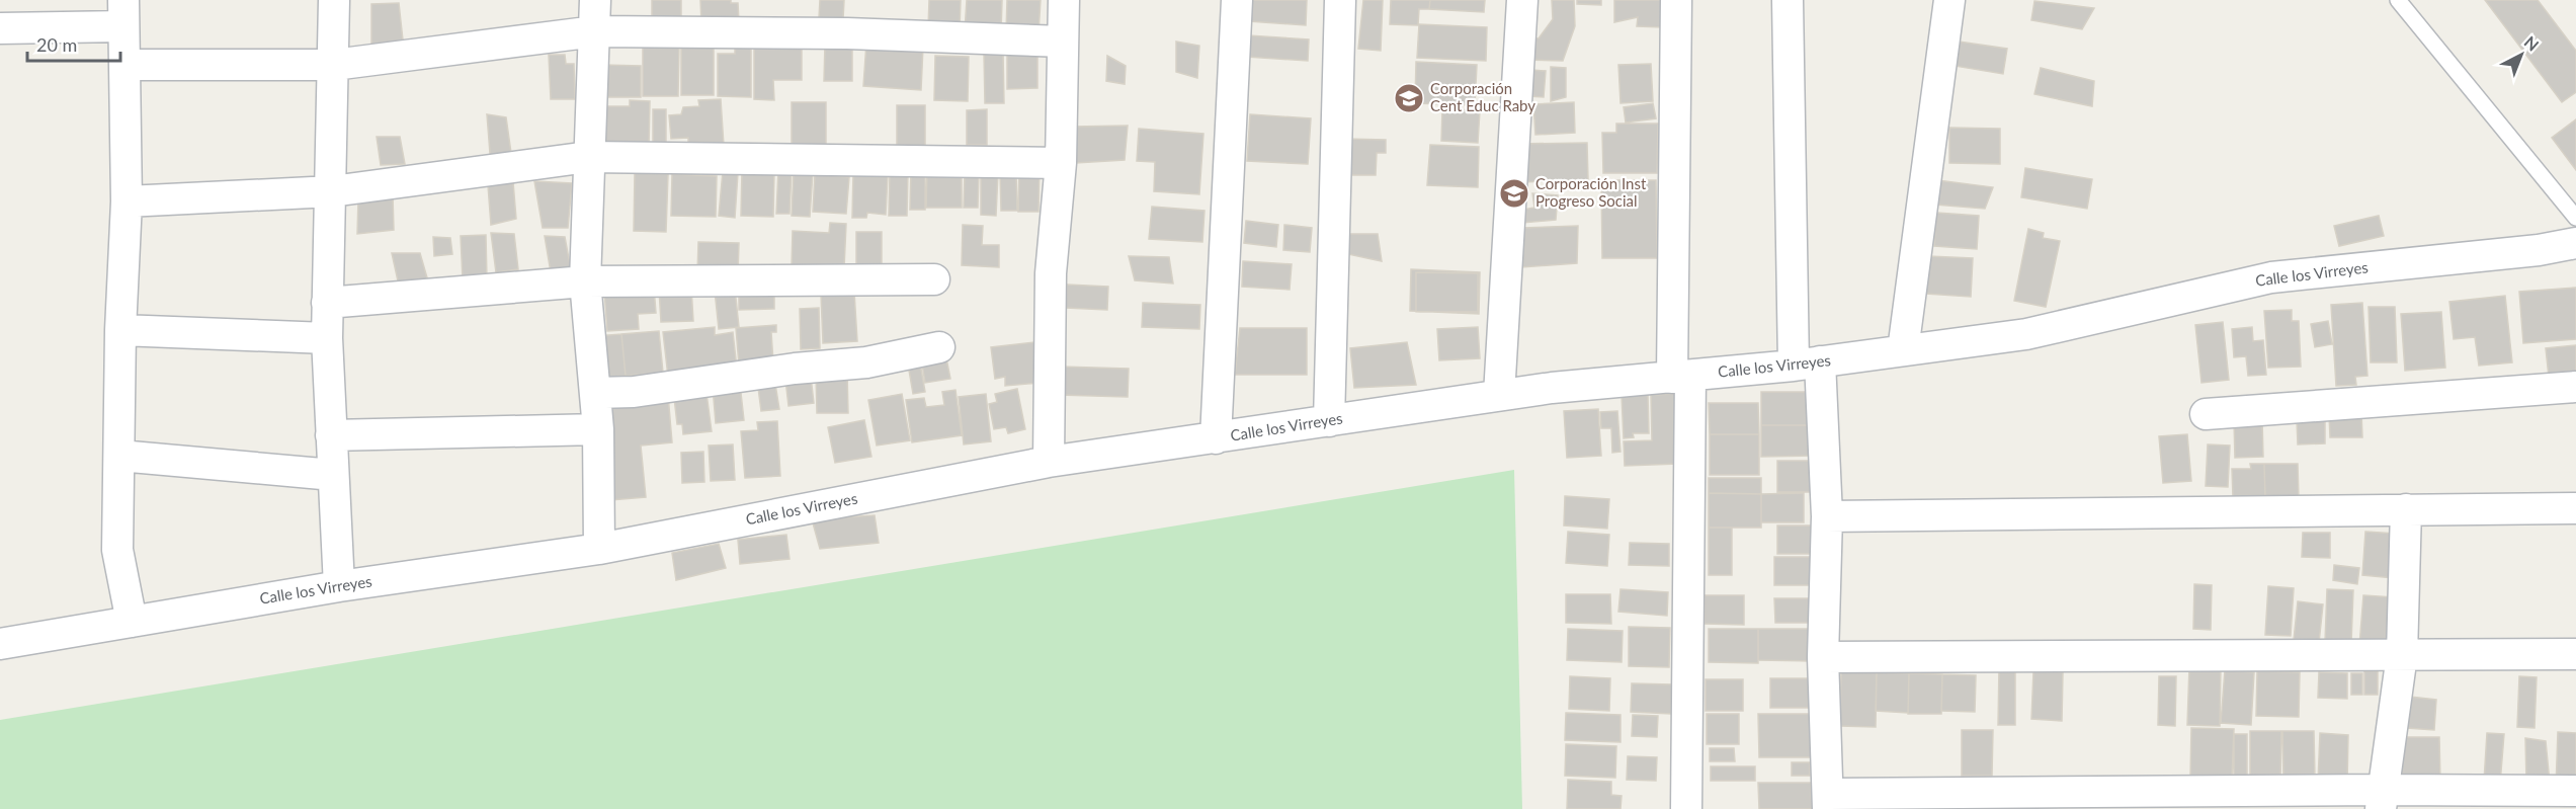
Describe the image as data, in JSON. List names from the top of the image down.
{
  "streets": {
    "street": ["Calle los Virreyes"]
  },
  "places": {
    "school or university": ["Corporación Cent Educ Raby", "Corporación Inst Progreso Social"]
  },
  "scale_bar": "20 m",
  "north": "top right"
}
